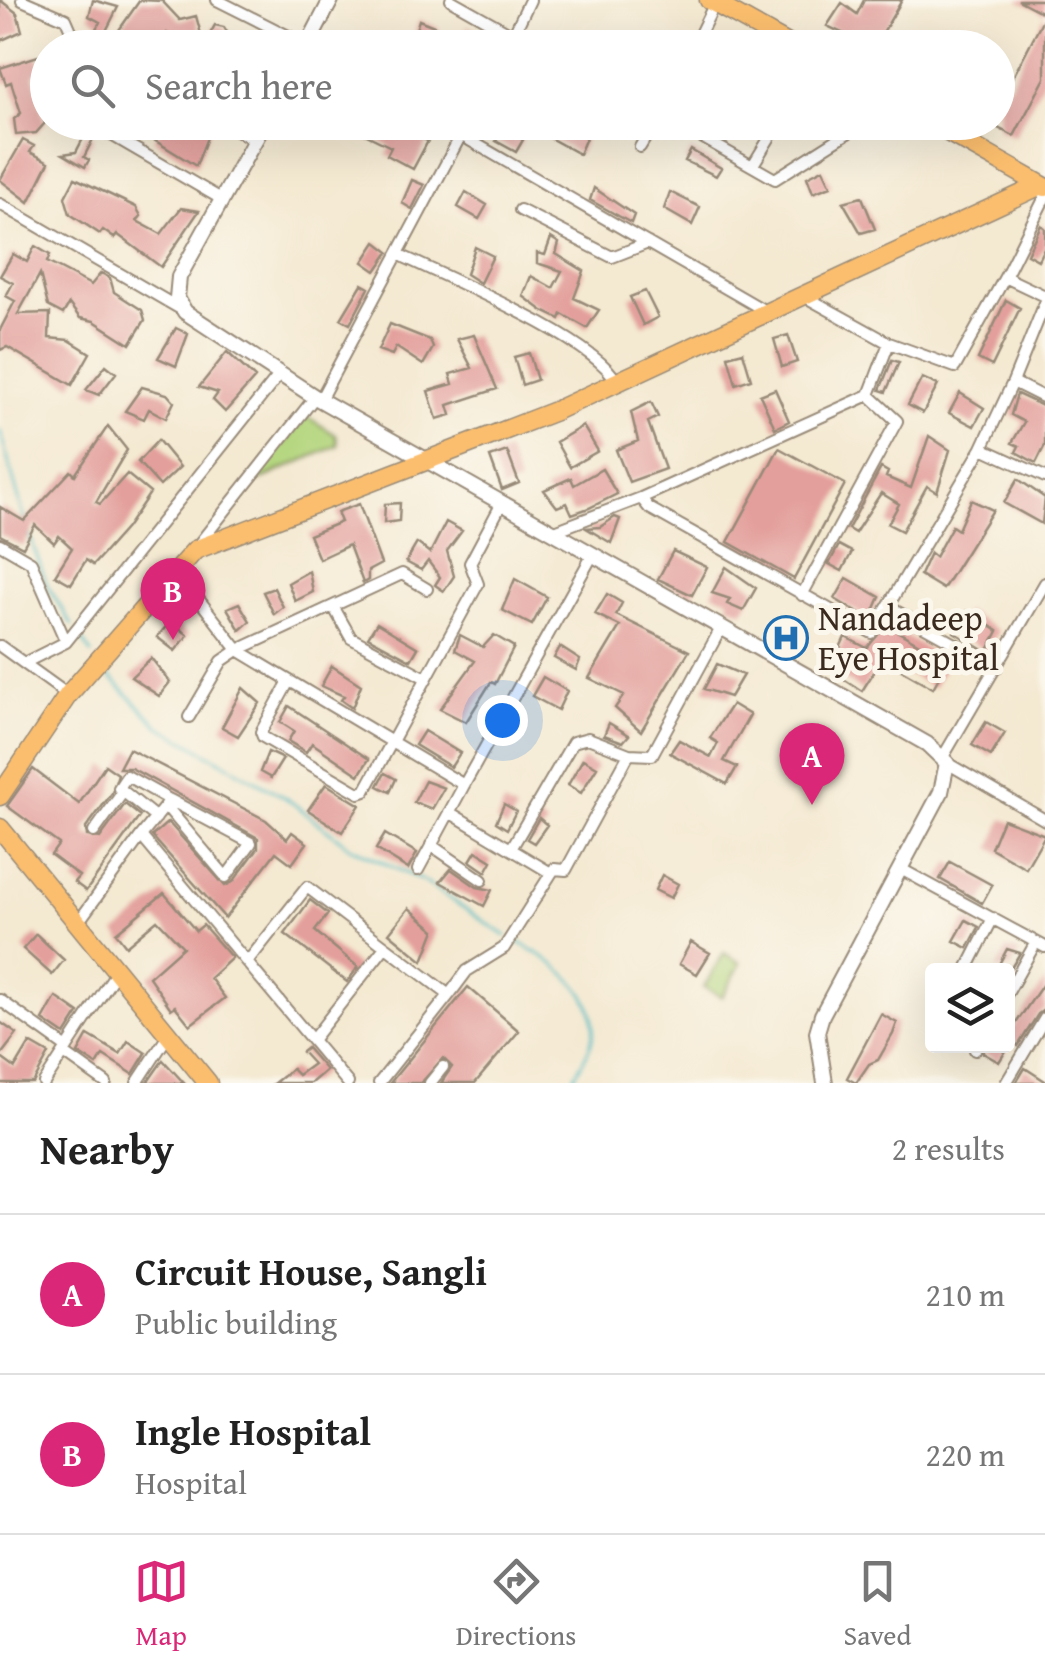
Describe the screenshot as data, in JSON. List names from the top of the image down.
{
  "places": {
    "hospital": ["Nandadeep Eye Hospital"]
  },
  "page": {
    "search": "Search here",
    "pins": ["B", "A"],
    "heading": ["Nearby", "2 results"],
    "list": [
      {
        "mark": "A",
        "name": "Circuit House, Sangli",
        "note": "Public building",
        "value": "210 m"
      },
      {
        "mark": "B",
        "name": "Ingle Hospital",
        "note": "Hospital",
        "value": "220 m"
      }
    ],
    "nav": ["Map", "Directions", "Saved"]
  }
}
